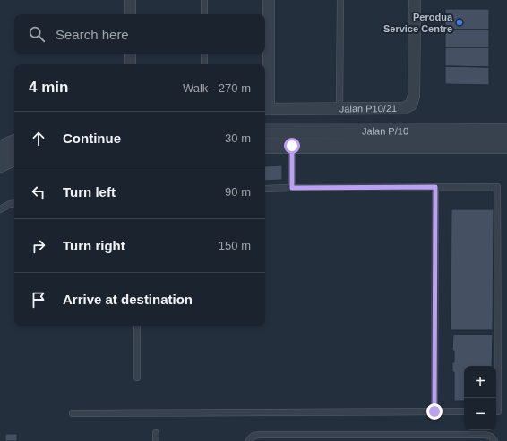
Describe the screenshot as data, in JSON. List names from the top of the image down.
{
  "streets": {
    "street": ["Jalan P10/21", "Jalan P/10"]
  },
  "places": ["Perodua Service Centre"],
  "page": {
    "search": "Search here",
    "heading": ["4 min", "Walk · 270 m"],
    "list": [
      ["Continue", "30 m"],
      ["Turn left", "90 m"],
      ["Turn right", "150 m"],
      "Arrive at destination"
    ],
    "map_buttons": ["+", "−"]
  }
}
